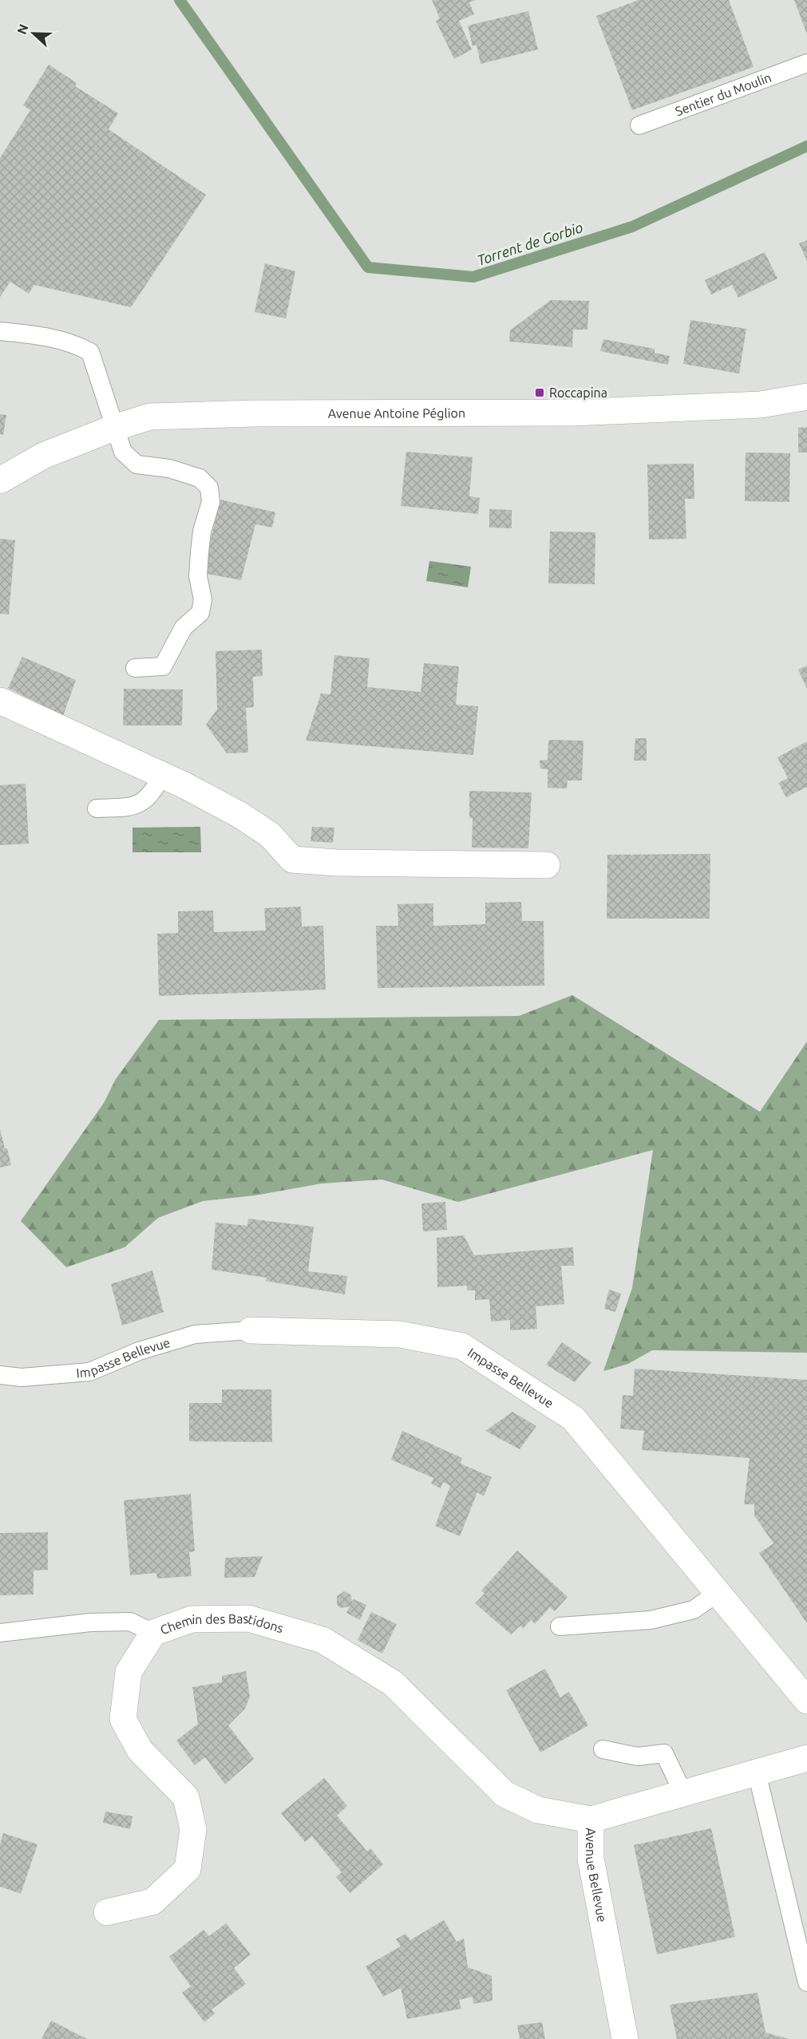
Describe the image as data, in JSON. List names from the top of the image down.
{
  "streets": {
    "street": [
      "Avenue Antoine Péglion",
      "Impasse Bellevue",
      "Chemin des Bastidons",
      "Avenue Bellevue"
    ],
    "lane": ["Sentier du Moulin"]
  },
  "crossings": [
    ["Chemin des Bastidons", "Avenue Bellevue"]
  ],
  "water": ["Torrent de Gorbio"],
  "places": {
    "transit": ["Roccapina"]
  },
  "north": "left"
}
